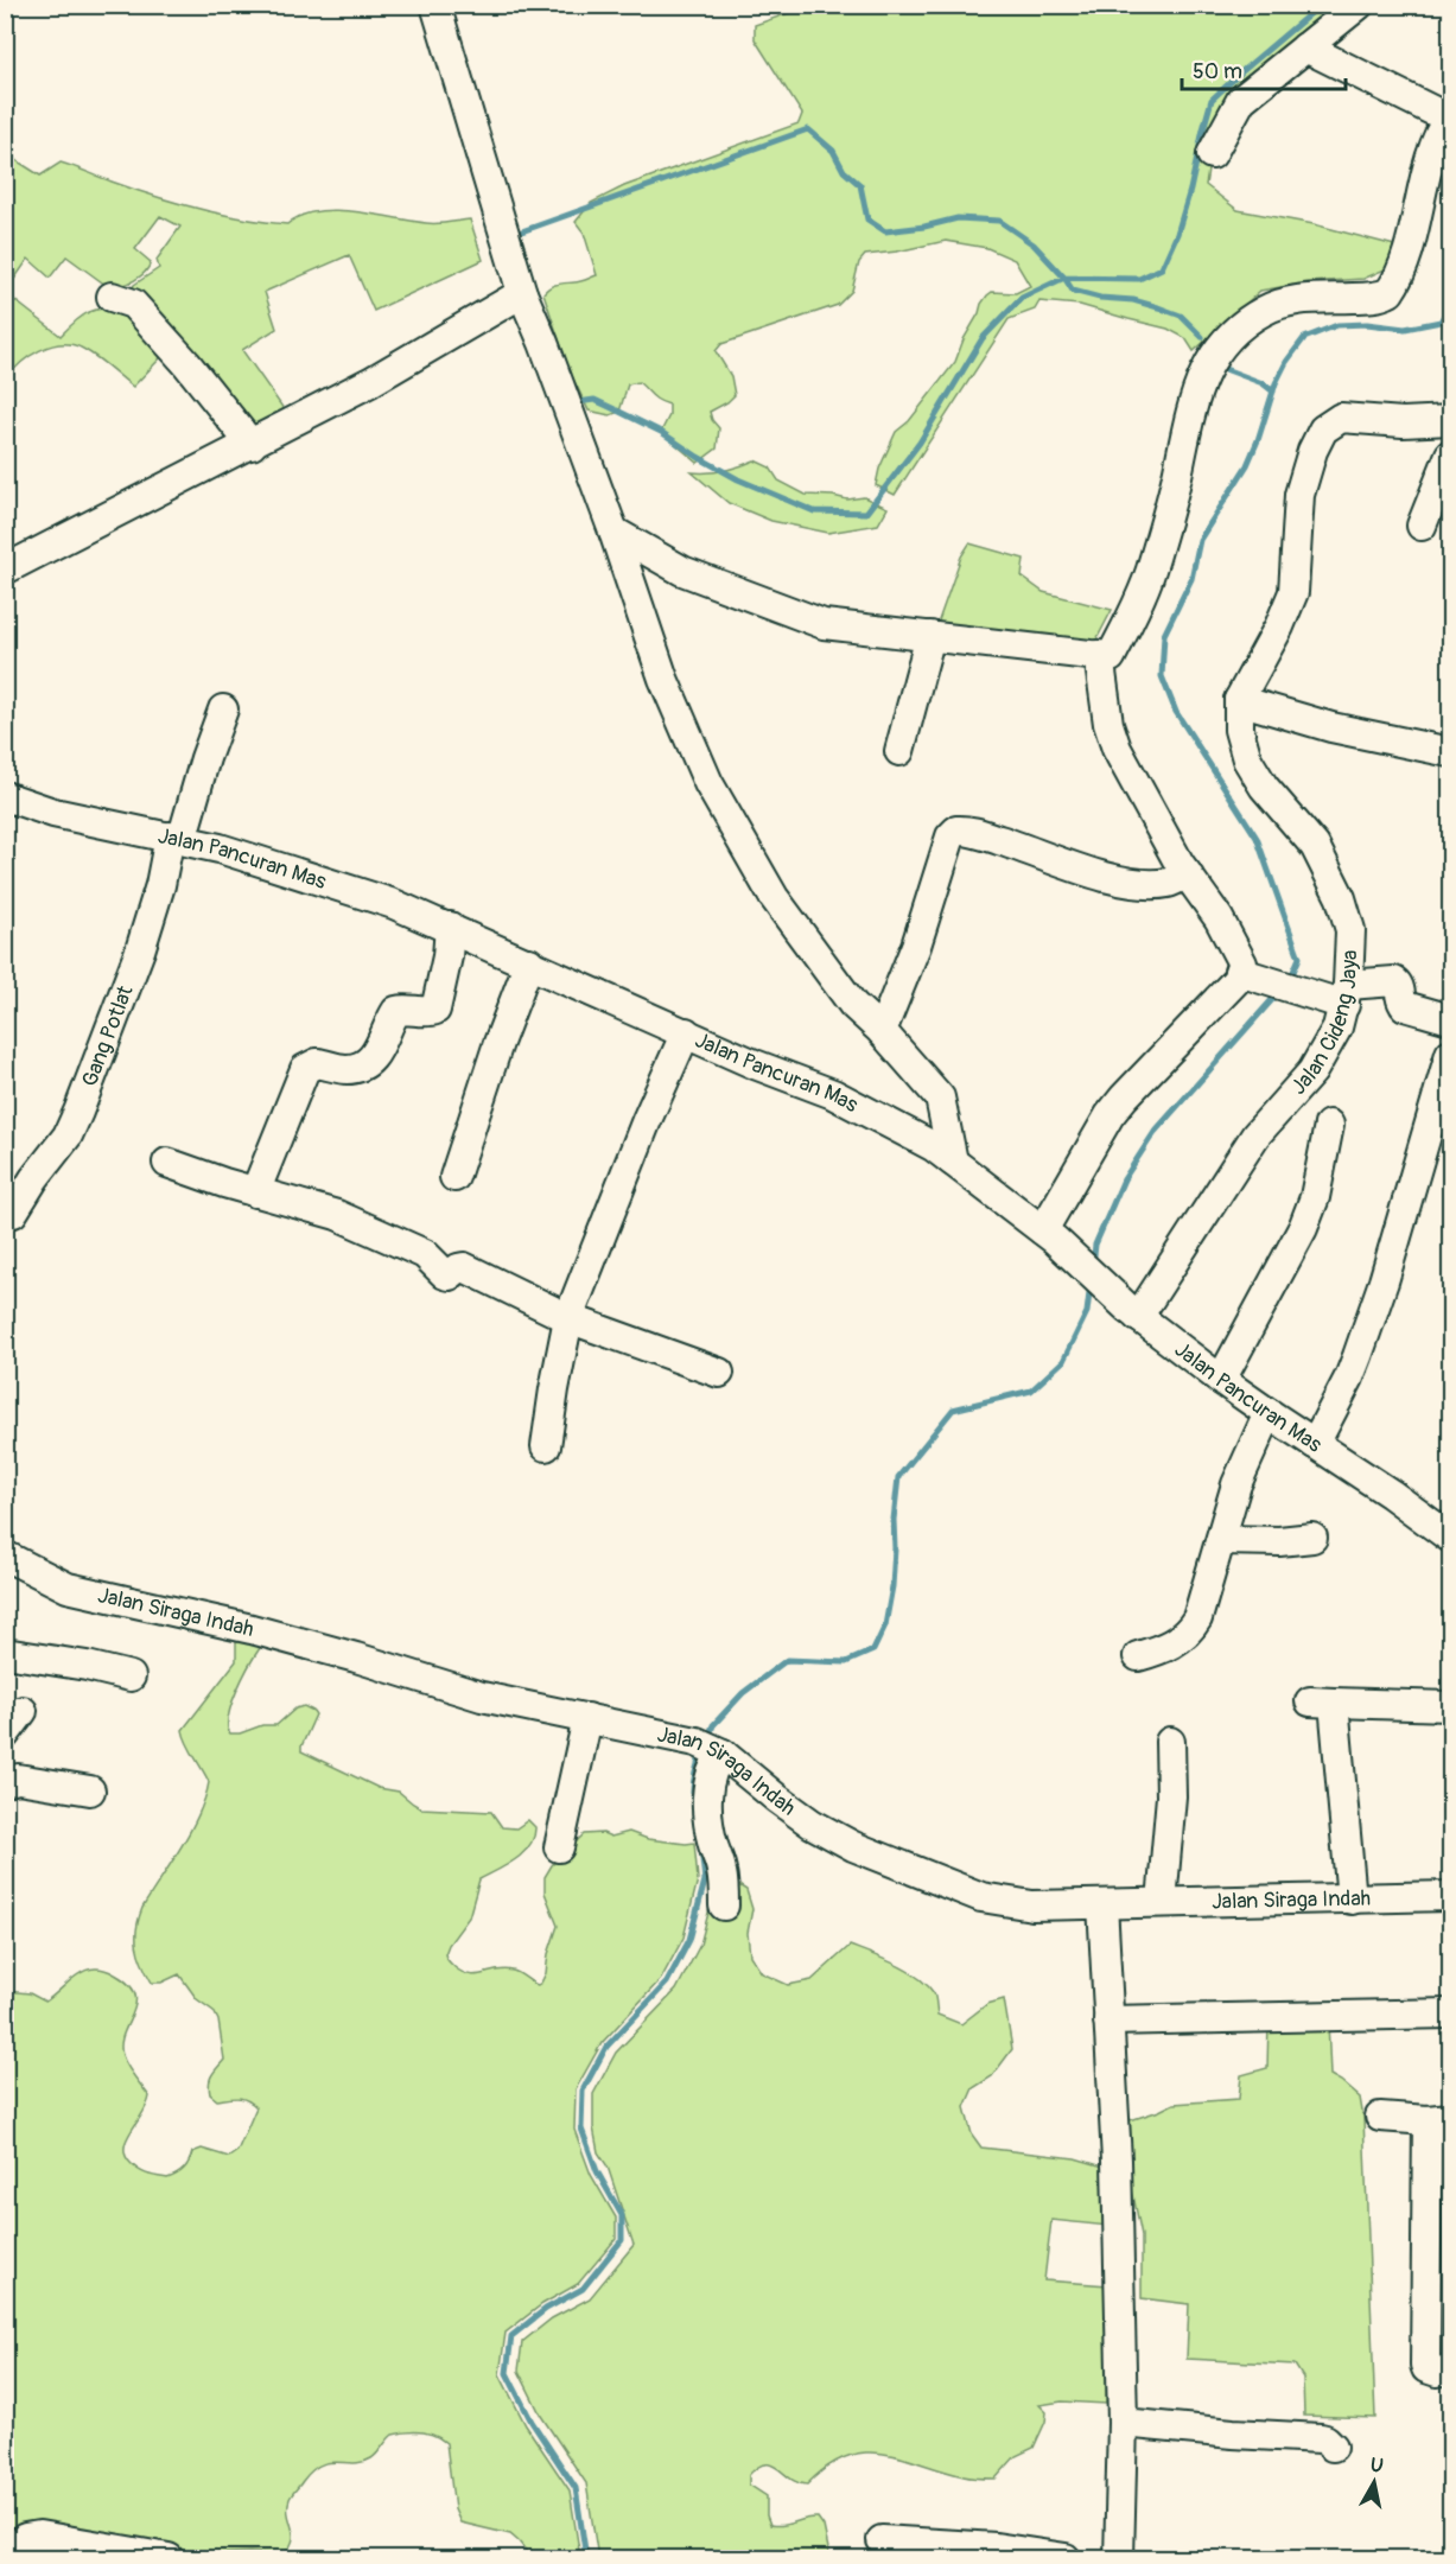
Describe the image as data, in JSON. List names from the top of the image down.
{
  "streets": {
    "street": [
      "Jalan Pancuran Mas",
      "Jalan Cideng Jaya",
      "Gang Potlat",
      "Jalan Siraga Indah"
    ]
  },
  "crossings": [
    ["Jalan Pancuran Mas", "Jalan Cideng Jaya"],
    ["Jalan Pancuran Mas", "Gang Potlat"]
  ],
  "scale_bar": "50 m",
  "north": "top"
}
